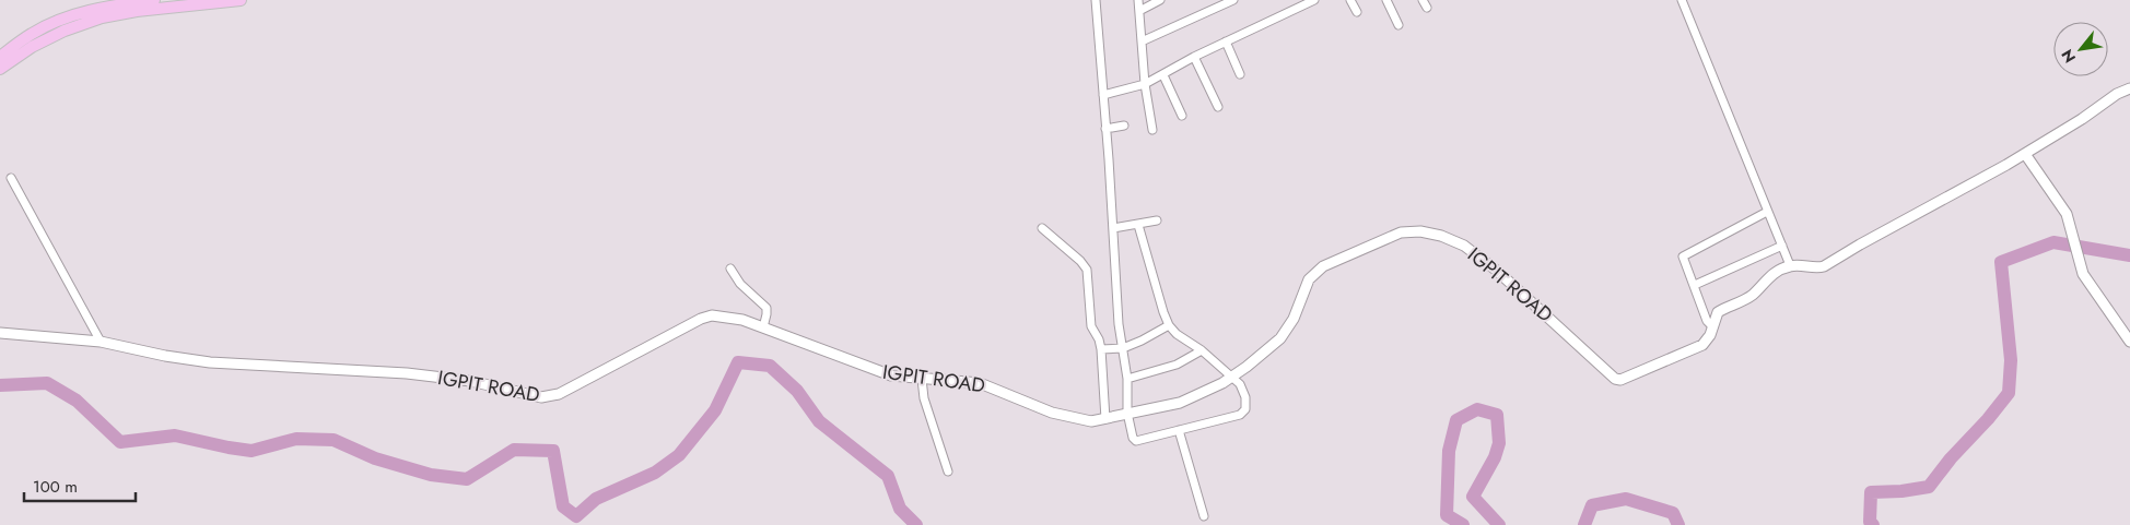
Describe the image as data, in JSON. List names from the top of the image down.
{
  "streets": {
    "street": ["IGPIT ROAD"]
  },
  "scale_bar": "100 m",
  "north": "bottom left"
}
